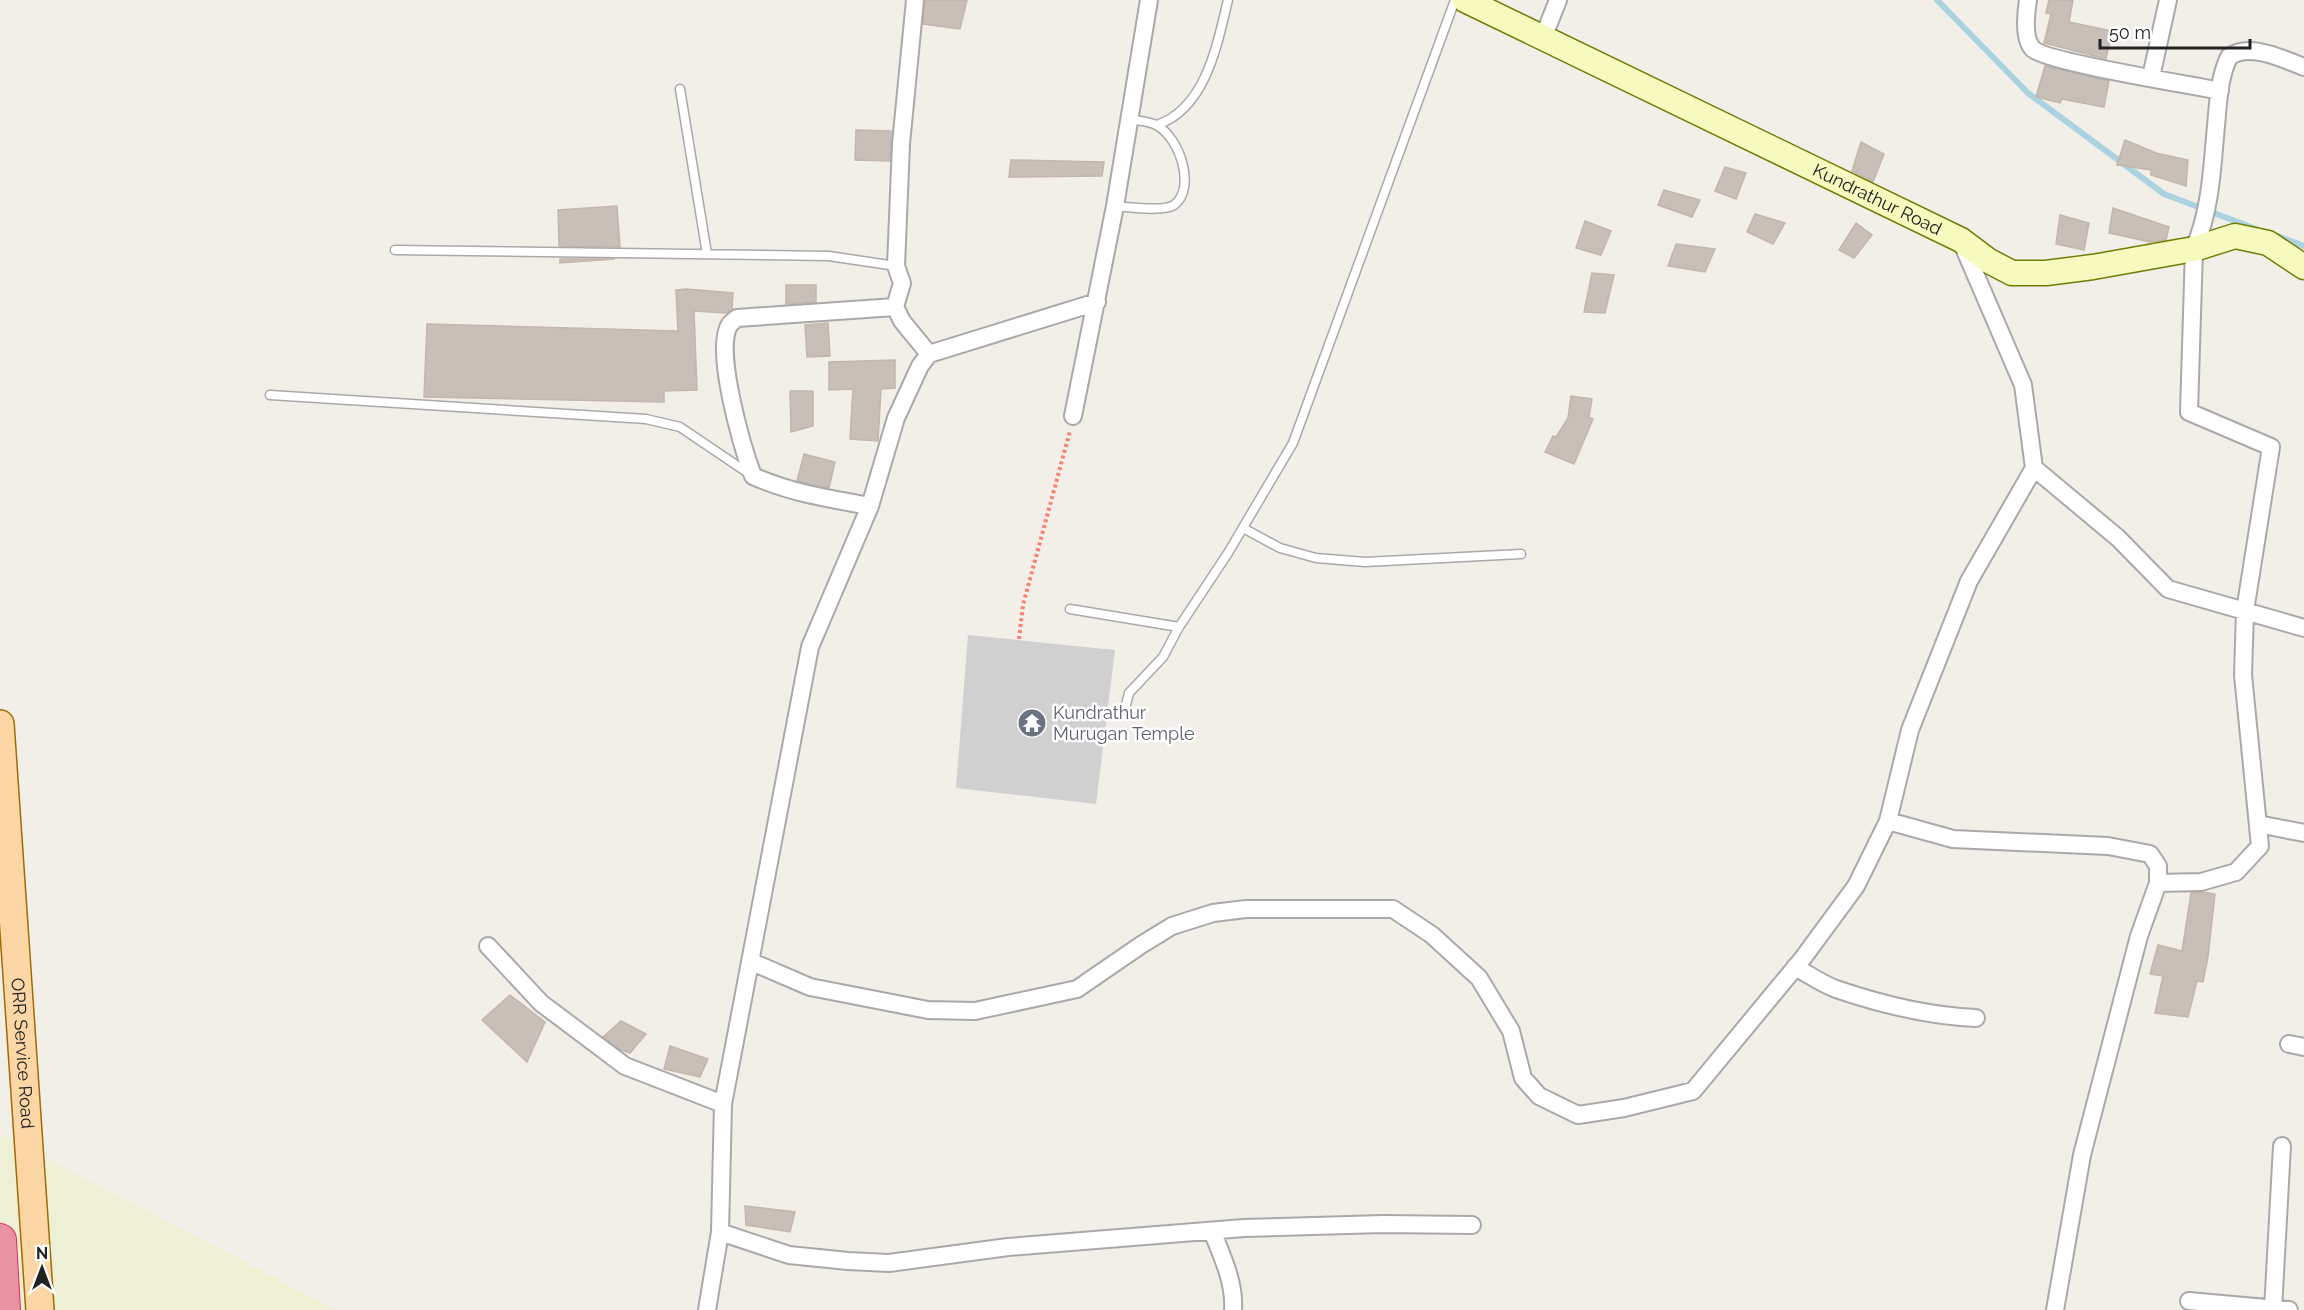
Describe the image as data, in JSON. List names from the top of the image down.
{
  "streets": {
    "main road": ["ORR Service Road"],
    "street": ["Kundrathur Road"]
  },
  "places": {
    "temple": ["Kundrathur Murugan Temple"]
  },
  "scale_bar": "50 m",
  "north": "top"
}
